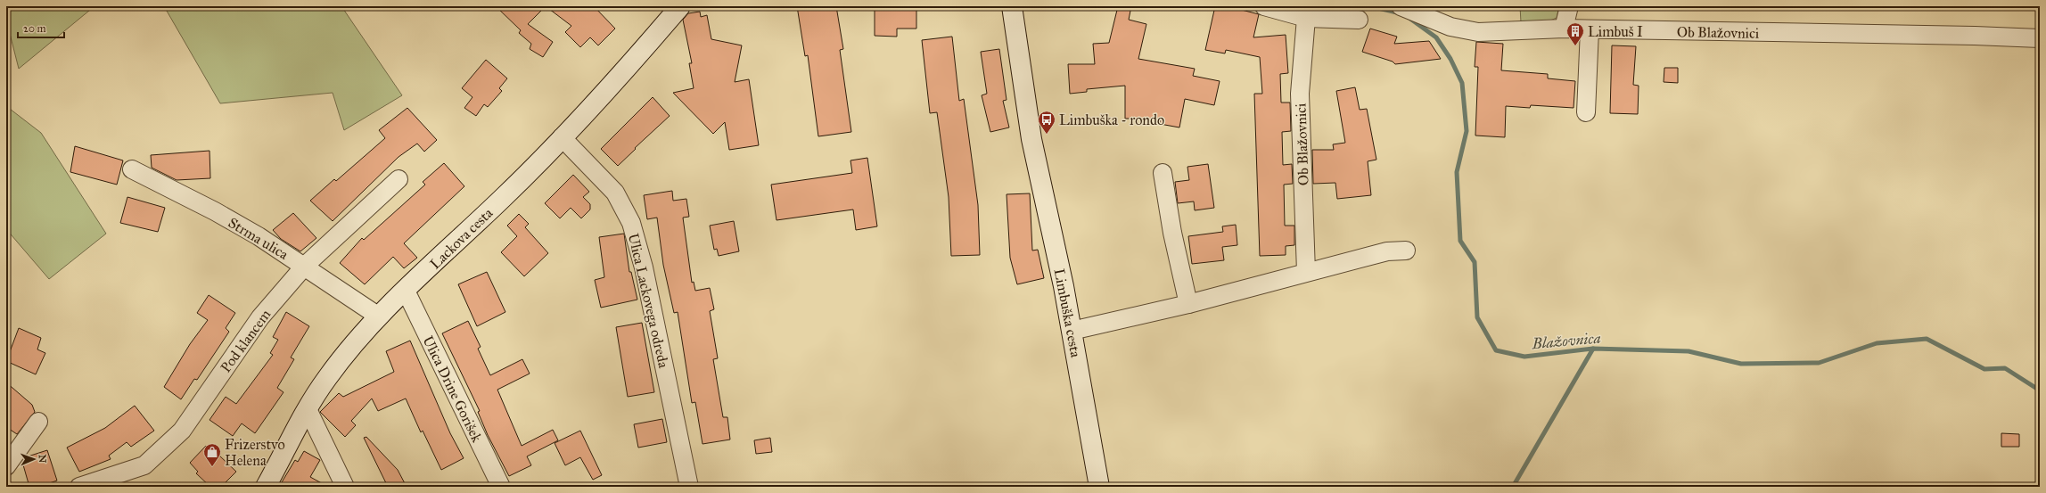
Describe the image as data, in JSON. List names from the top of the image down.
{
  "streets": {
    "street": [
      "Ob Blažovnici",
      "Strma ulica",
      "Lackova cesta",
      "Ulica Lackovega odreda",
      "Limbuška cesta",
      "Pod klancem",
      "Ulica Drine Gorišek"
    ]
  },
  "crossings": [
    ["Strma ulica", "Lackova cesta"],
    ["Strma ulica", "Pod klancem"],
    ["Lackova cesta", "Ulica Lackovega odreda"],
    ["Lackova cesta", "Ulica Drine Gorišek"]
  ],
  "water": ["Blažovnica"],
  "places": {
    "building": ["Limbuš I"],
    "bus stop": ["Limbuška - rondo"],
    "shop": ["Frizerstvo Helena"]
  },
  "scale_bar": "20 m",
  "north": "right"
}
